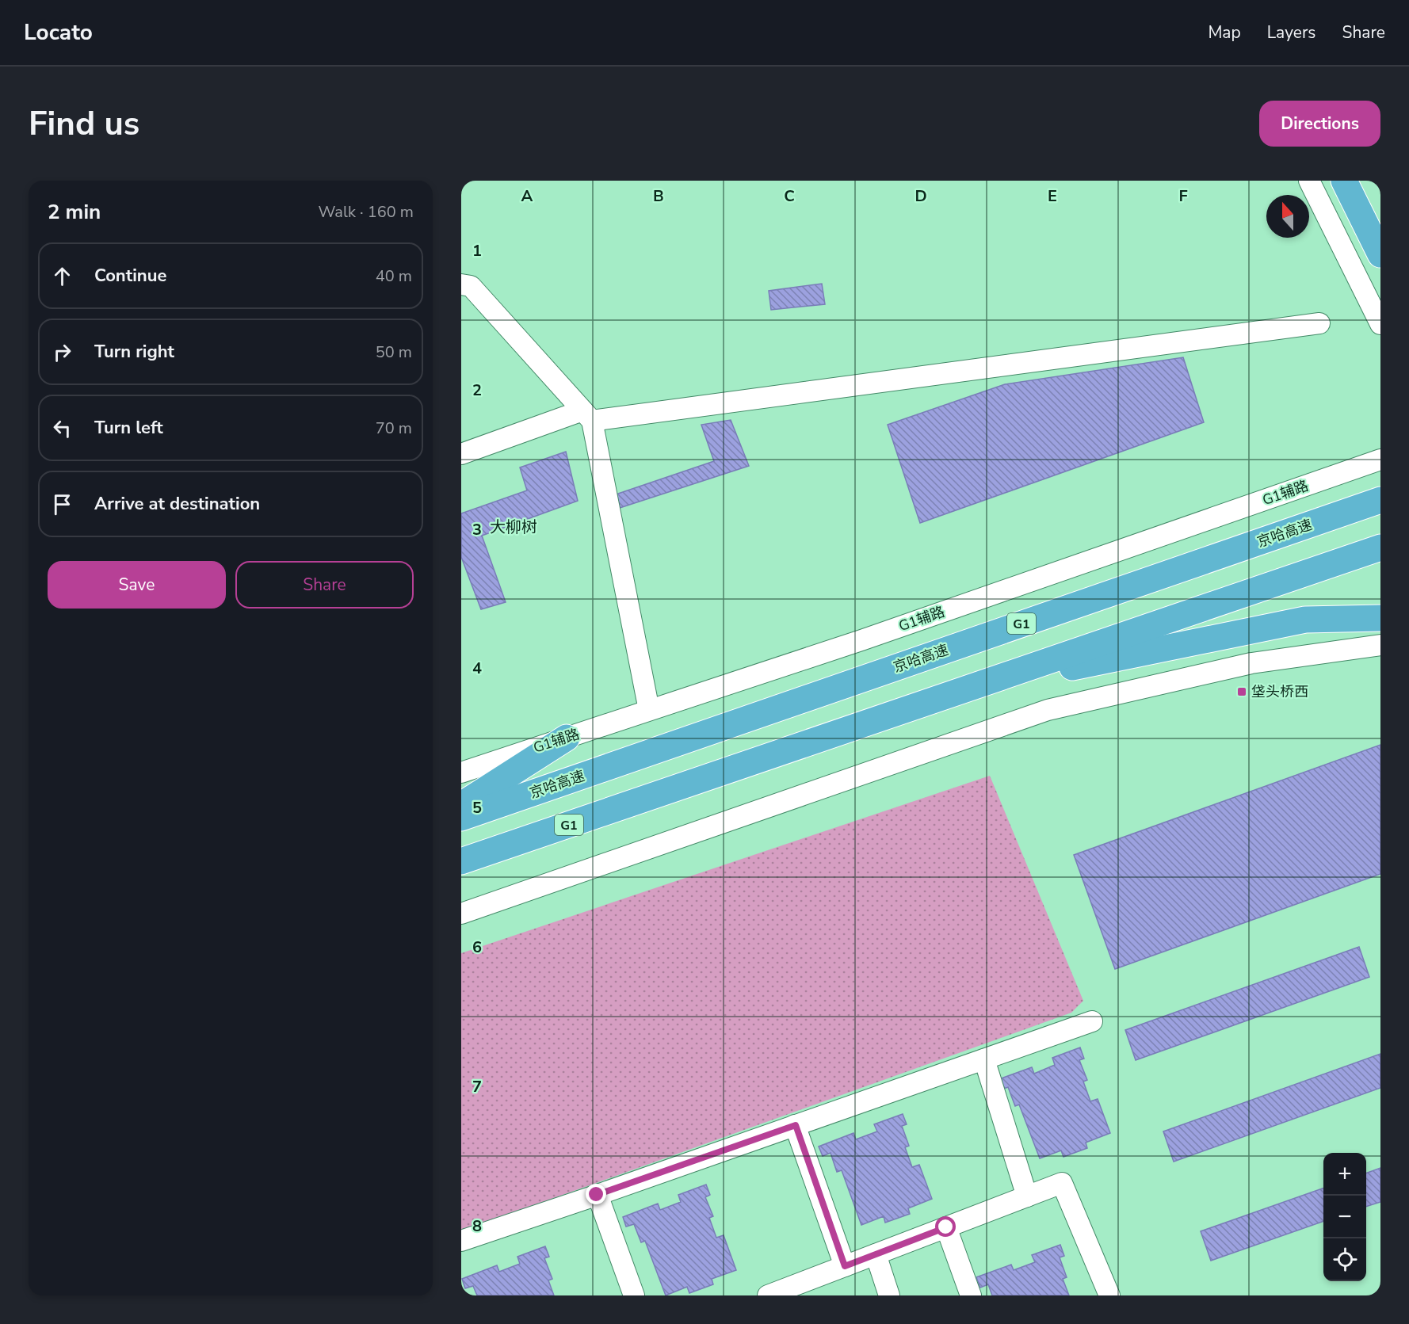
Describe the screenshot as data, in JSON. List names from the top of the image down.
{
  "streets": {
    "highway": ["京哈高速", "G1"],
    "street": ["G1辅路"]
  },
  "districts": ["大柳树"],
  "places": {
    "transit": ["垡头桥西"]
  },
  "north": "top",
  "page": {
    "header": "Locato",
    "nav": ["Map", "Layers", "Share"],
    "buttons": [
      "Directions",
      ["Save", "Share"]
    ],
    "title": "Find us",
    "heading": ["2 min", "Walk · 160 m"],
    "list": [
      ["Continue", "40 m"],
      ["Turn right", "50 m"],
      ["Turn left", "70 m"],
      "Arrive at destination"
    ],
    "map_buttons": ["+", "−"]
  },
  "grid": {
    "columns": [
      "A",
      "B",
      "C",
      "D",
      "E",
      "F"
    ],
    "rows": [
      "1",
      "2",
      "3",
      "4",
      "5",
      "6",
      "7",
      "8"
    ]
  }
}
